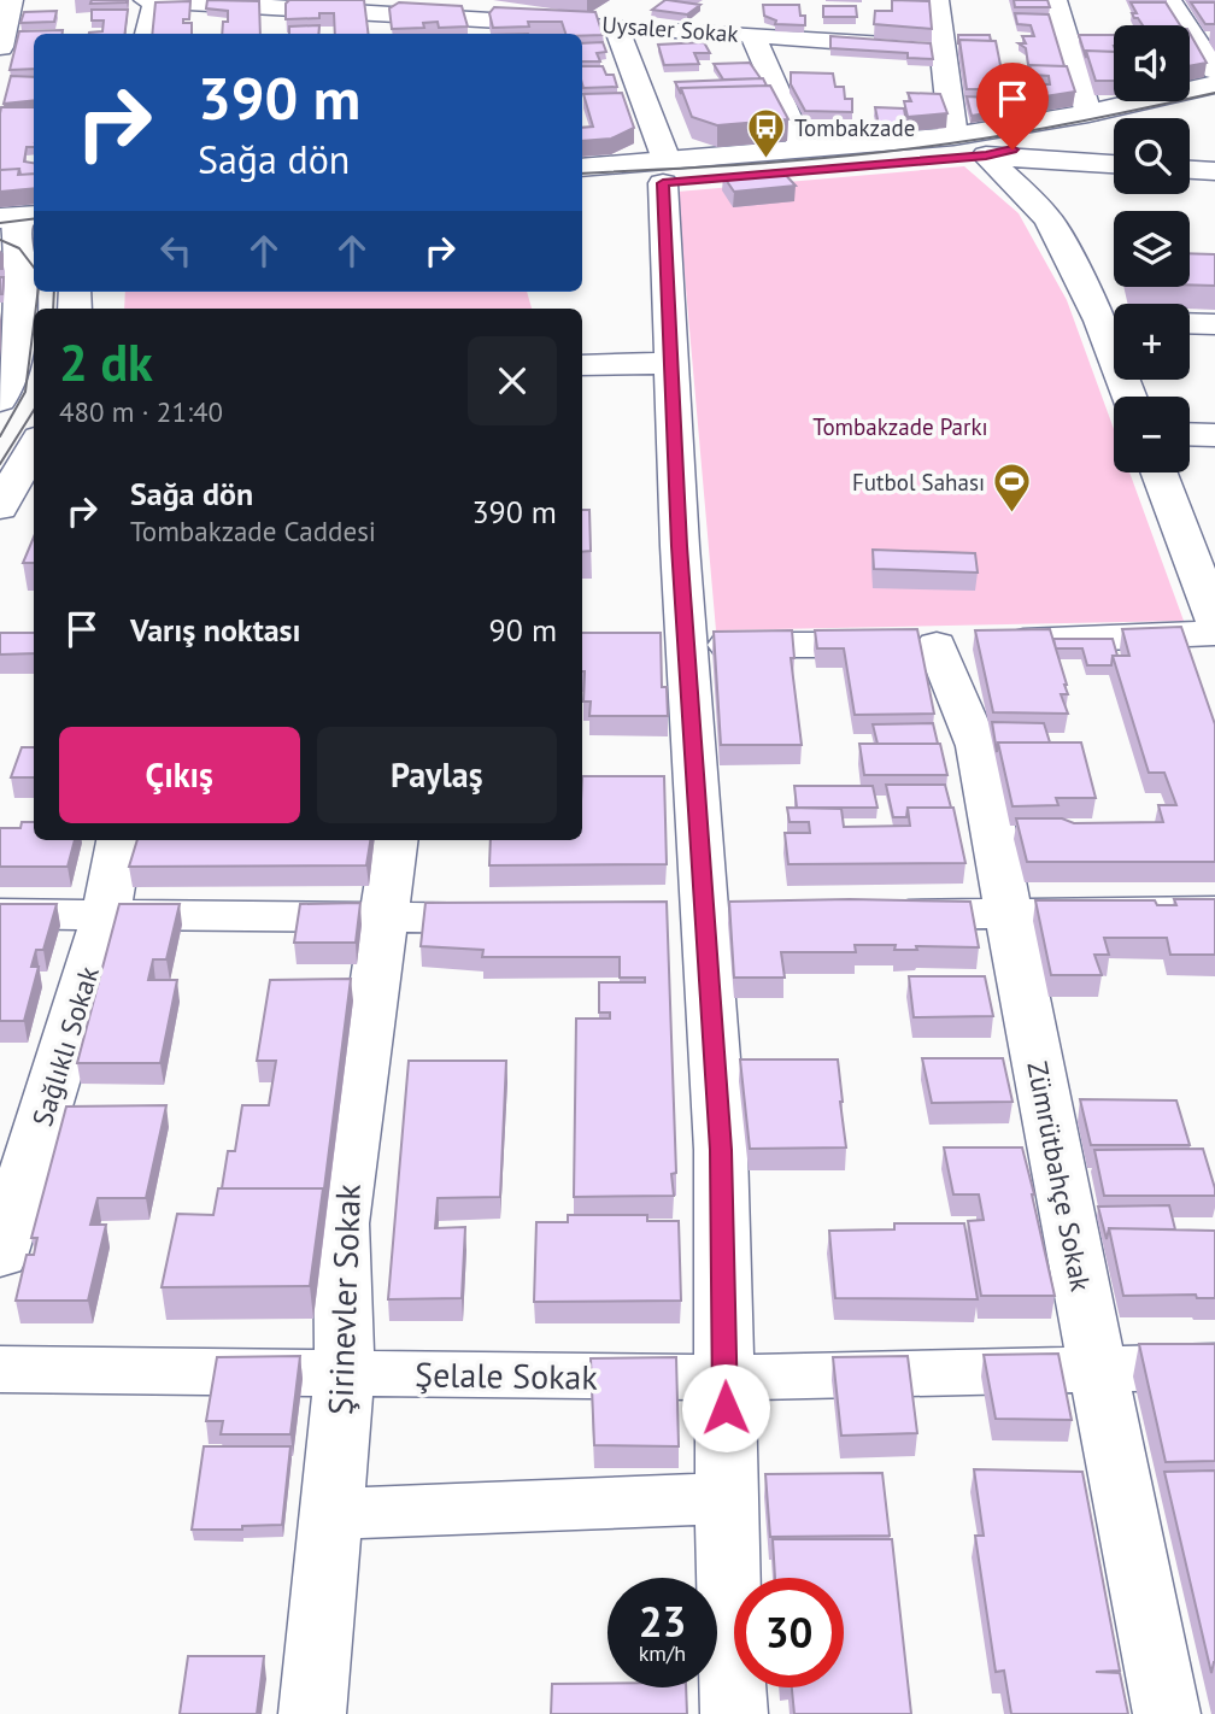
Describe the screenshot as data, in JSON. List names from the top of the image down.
{
  "streets": {
    "street": [
      "Uysaler Sokak",
      "Sağlıklı Sokak",
      "Zümrütbahçe Sokak",
      "Şirinevler Sokak",
      "Şelale Sokak"
    ]
  },
  "crossings": [
    ["Zümrütbahçe Sokak", "Şelale Sokak"],
    ["Şirinevler Sokak", "Şelale Sokak"]
  ],
  "parks": ["Tombakzade Parkı"],
  "places": {
    "bus stop": ["Tombakzade"],
    "sports": ["Futbol Sahası"]
  },
  "page": {
    "map_buttons": ["+", "−"],
    "turn": ["390 m", "Sağa dön"],
    "heading": ["2 dk", "480 m · 21:40"],
    "list": [
      {
        "name": "Sağa dön",
        "note": "Tombakzade Caddesi",
        "value": "390 m"
      },
      {
        "name": "Varış noktası",
        "value": "90 m"
      }
    ],
    "buttons": ["Çıkış", "Paylaş"],
    "speed": "23 km/h",
    "limit": "30"
  }
}
